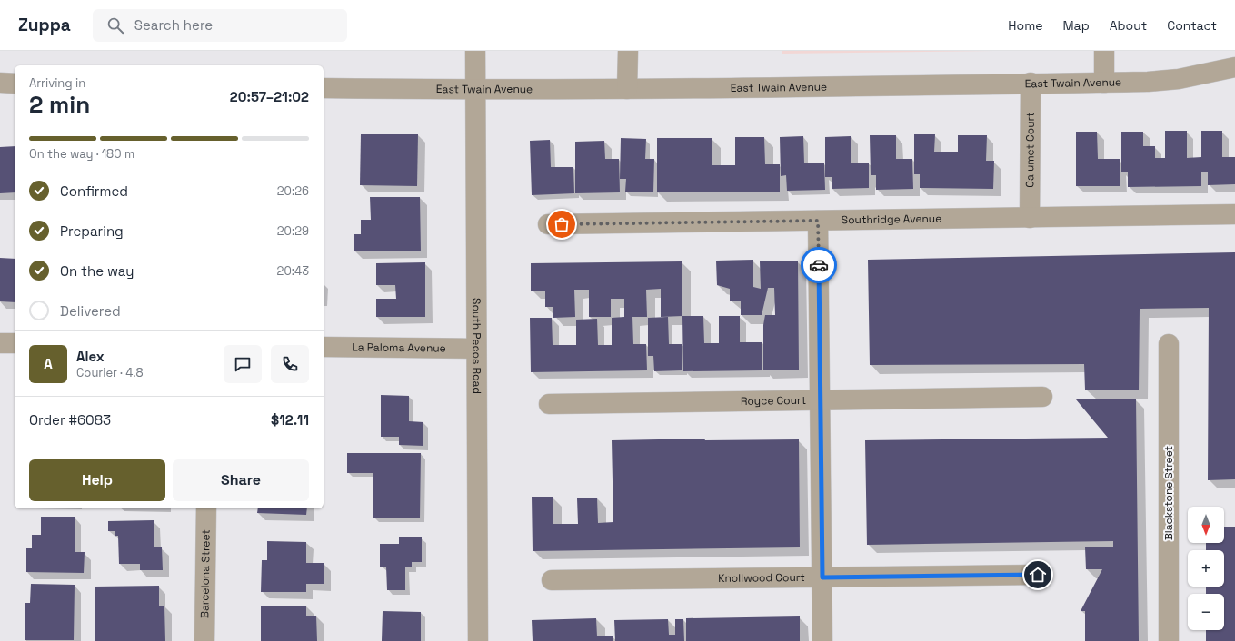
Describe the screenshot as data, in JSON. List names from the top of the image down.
{
  "streets": {
    "street": [
      "East Twain Avenue",
      "Calumet Court",
      "Southridge Avenue",
      "South Pecos Road",
      "La Paloma Avenue",
      "Royce Court",
      "Blackstone Street",
      "Barcelona Street",
      "Knollwood Court"
    ]
  },
  "crossings": [
    ["East Twain Avenue", "Calumet Court"],
    ["East Twain Avenue", "South Pecos Road"],
    ["Calumet Court", "Southridge Avenue"],
    ["South Pecos Road", "La Paloma Avenue"]
  ],
  "north": "bottom",
  "page": {
    "header": "Zuppa",
    "search": "Search here",
    "nav": [
      "Home",
      "Map",
      "About",
      "Contact"
    ],
    "heading": ["2 min", "Arriving in", "20:57–21:02"],
    "panel": [
      "Alex",
      "Courier · 4.8",
      "Order #6083",
      "$12.11"
    ],
    "bar": "On the way · 180 m",
    "list": [
      ["Confirmed", "20:26"],
      ["Preparing", "20:29"],
      ["On the way", "20:43"],
      "Delivered"
    ],
    "round": "A",
    "buttons": ["Help", "Share"],
    "map_buttons": ["+", "−"]
  }
}
